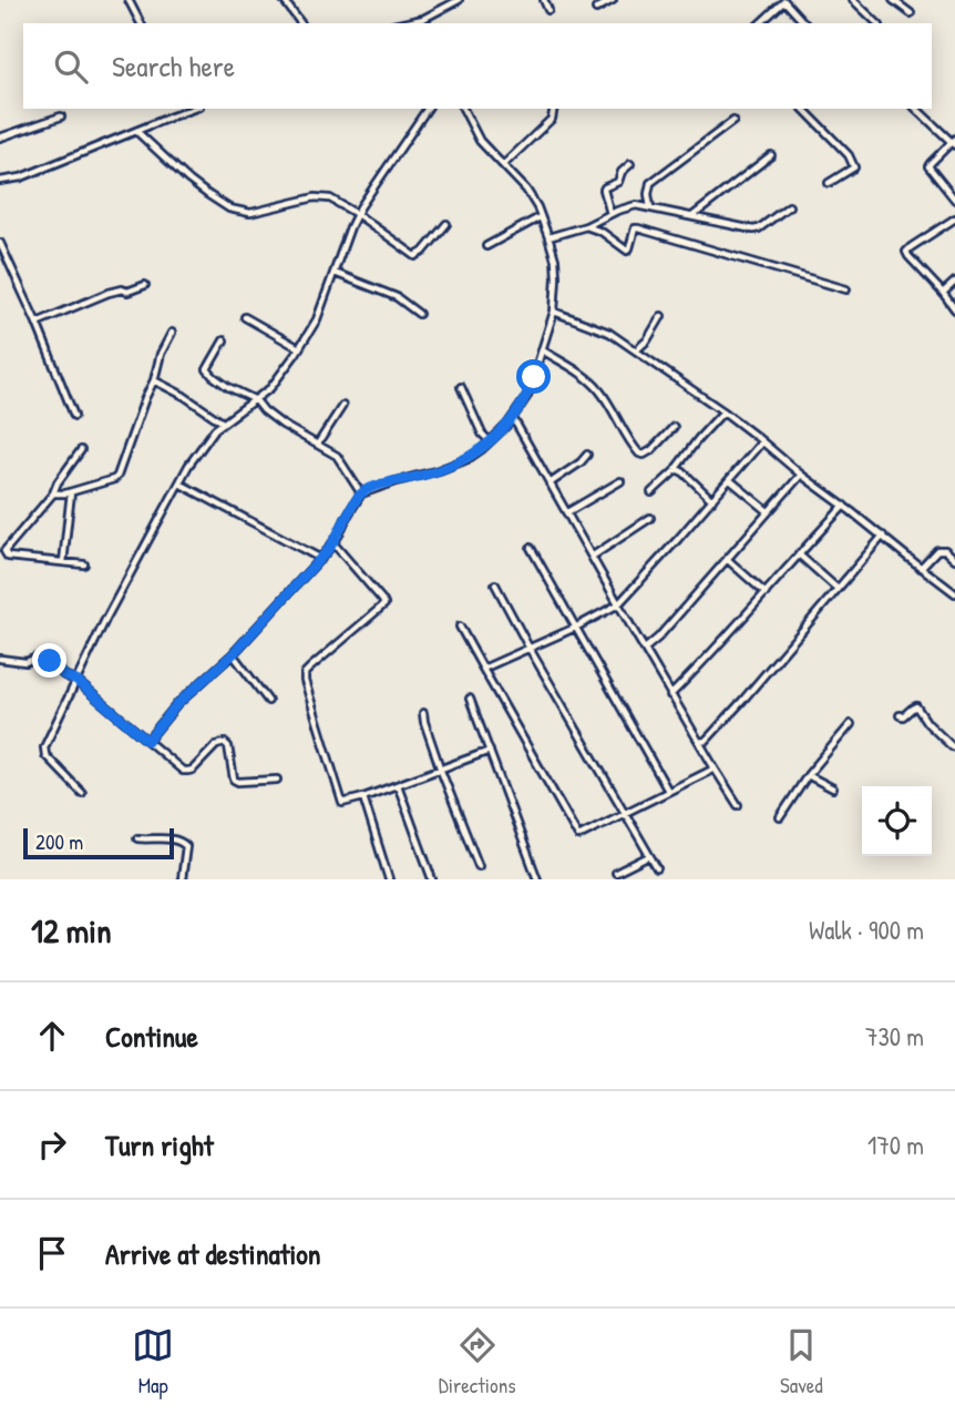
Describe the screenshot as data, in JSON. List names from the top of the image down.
{
  "scale_bar": "200 m",
  "page": {
    "search": "Search here",
    "scale": "200 m",
    "heading": ["12 min", "Walk · 900 m"],
    "list": [
      ["Continue", "730 m"],
      ["Turn right", "170 m"],
      "Arrive at destination"
    ],
    "nav": ["Map", "Directions", "Saved"]
  }
}
